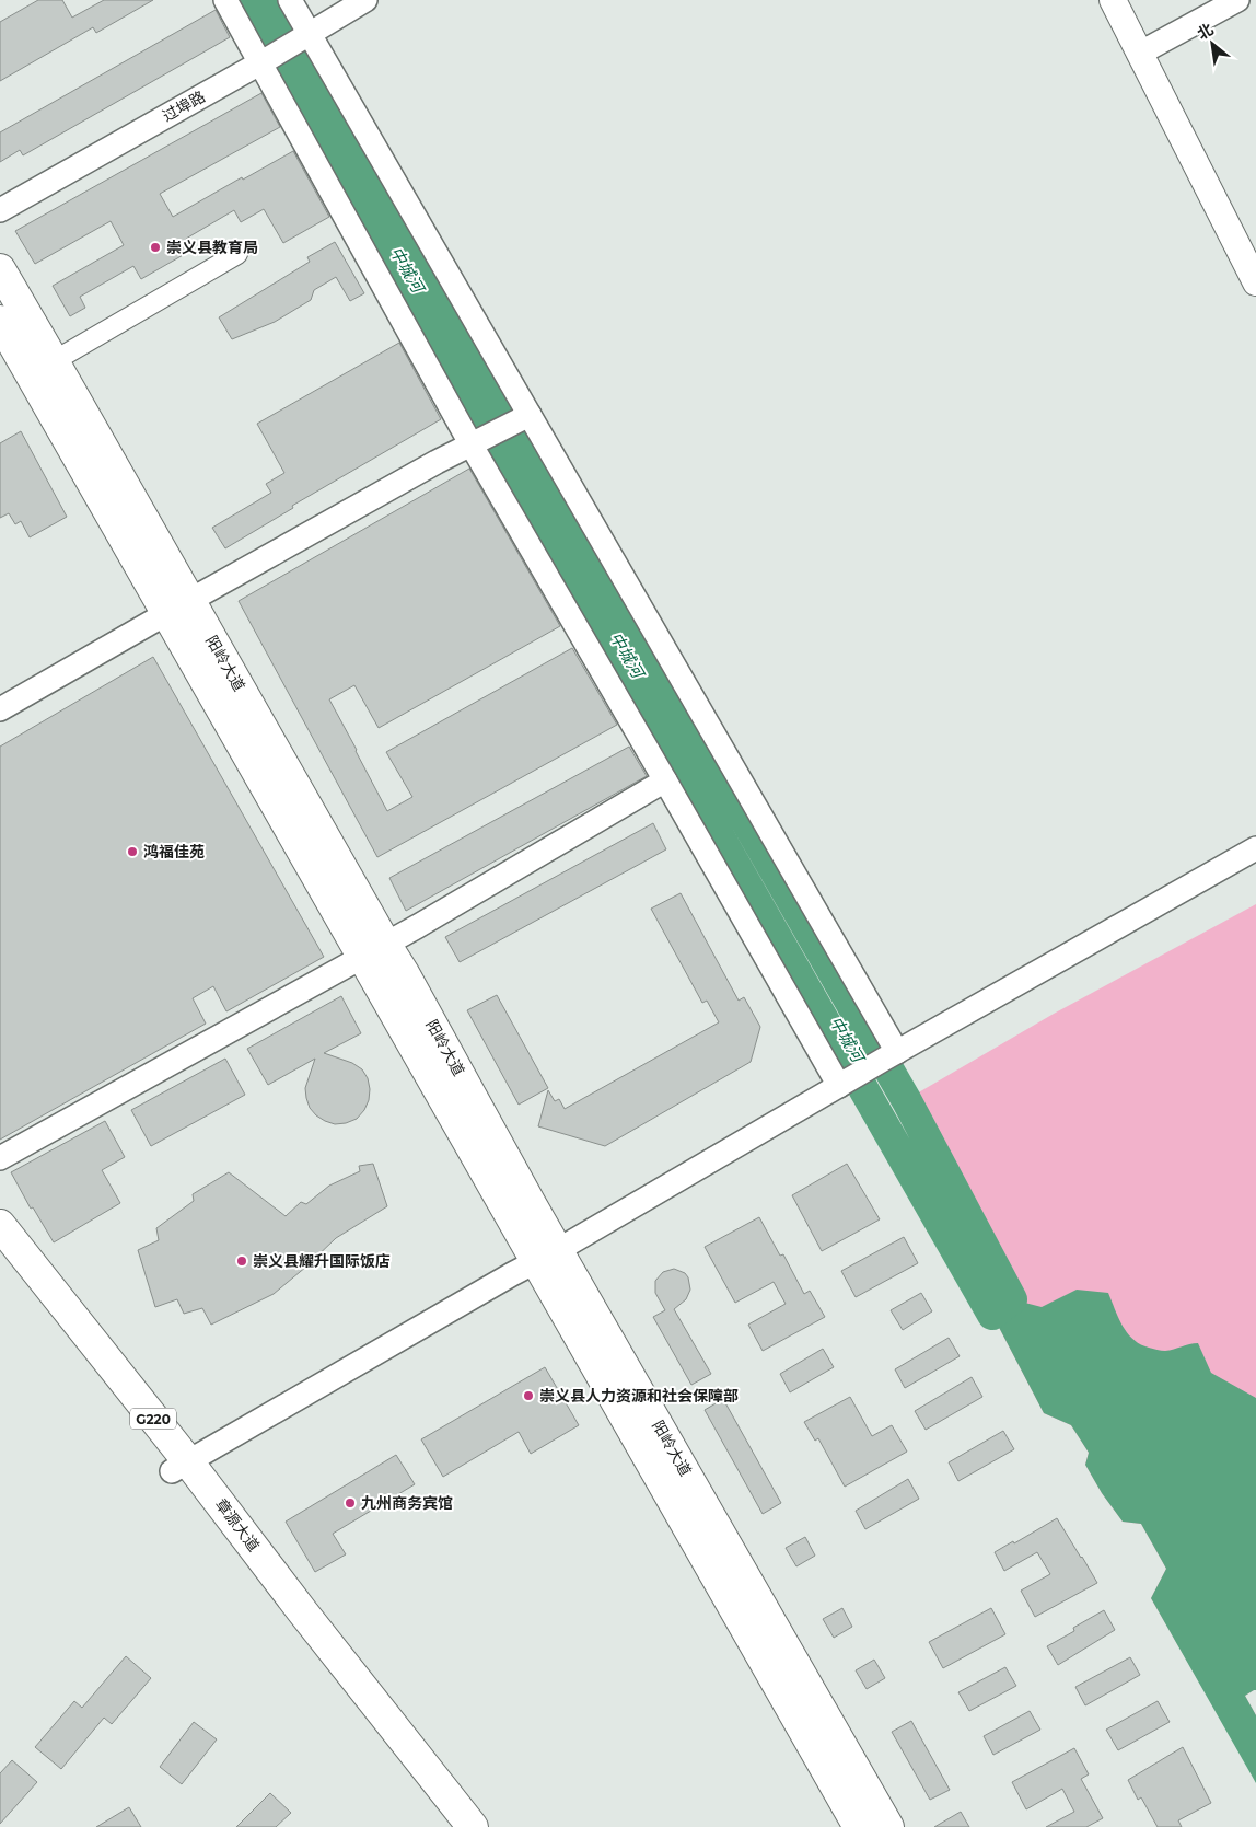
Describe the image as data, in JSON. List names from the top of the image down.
{
  "streets": {
    "main road": ["阳岭大道", "G220", "章源大道"],
    "street": ["过埠路"]
  },
  "water": ["中城河"],
  "places": [
    "崇义县教育局",
    "鸿福佳苑",
    "崇义县耀升国际饭店",
    "崇义县人力资源和社会保障部",
    "九州商务宾馆"
  ],
  "north": "top left"
}
